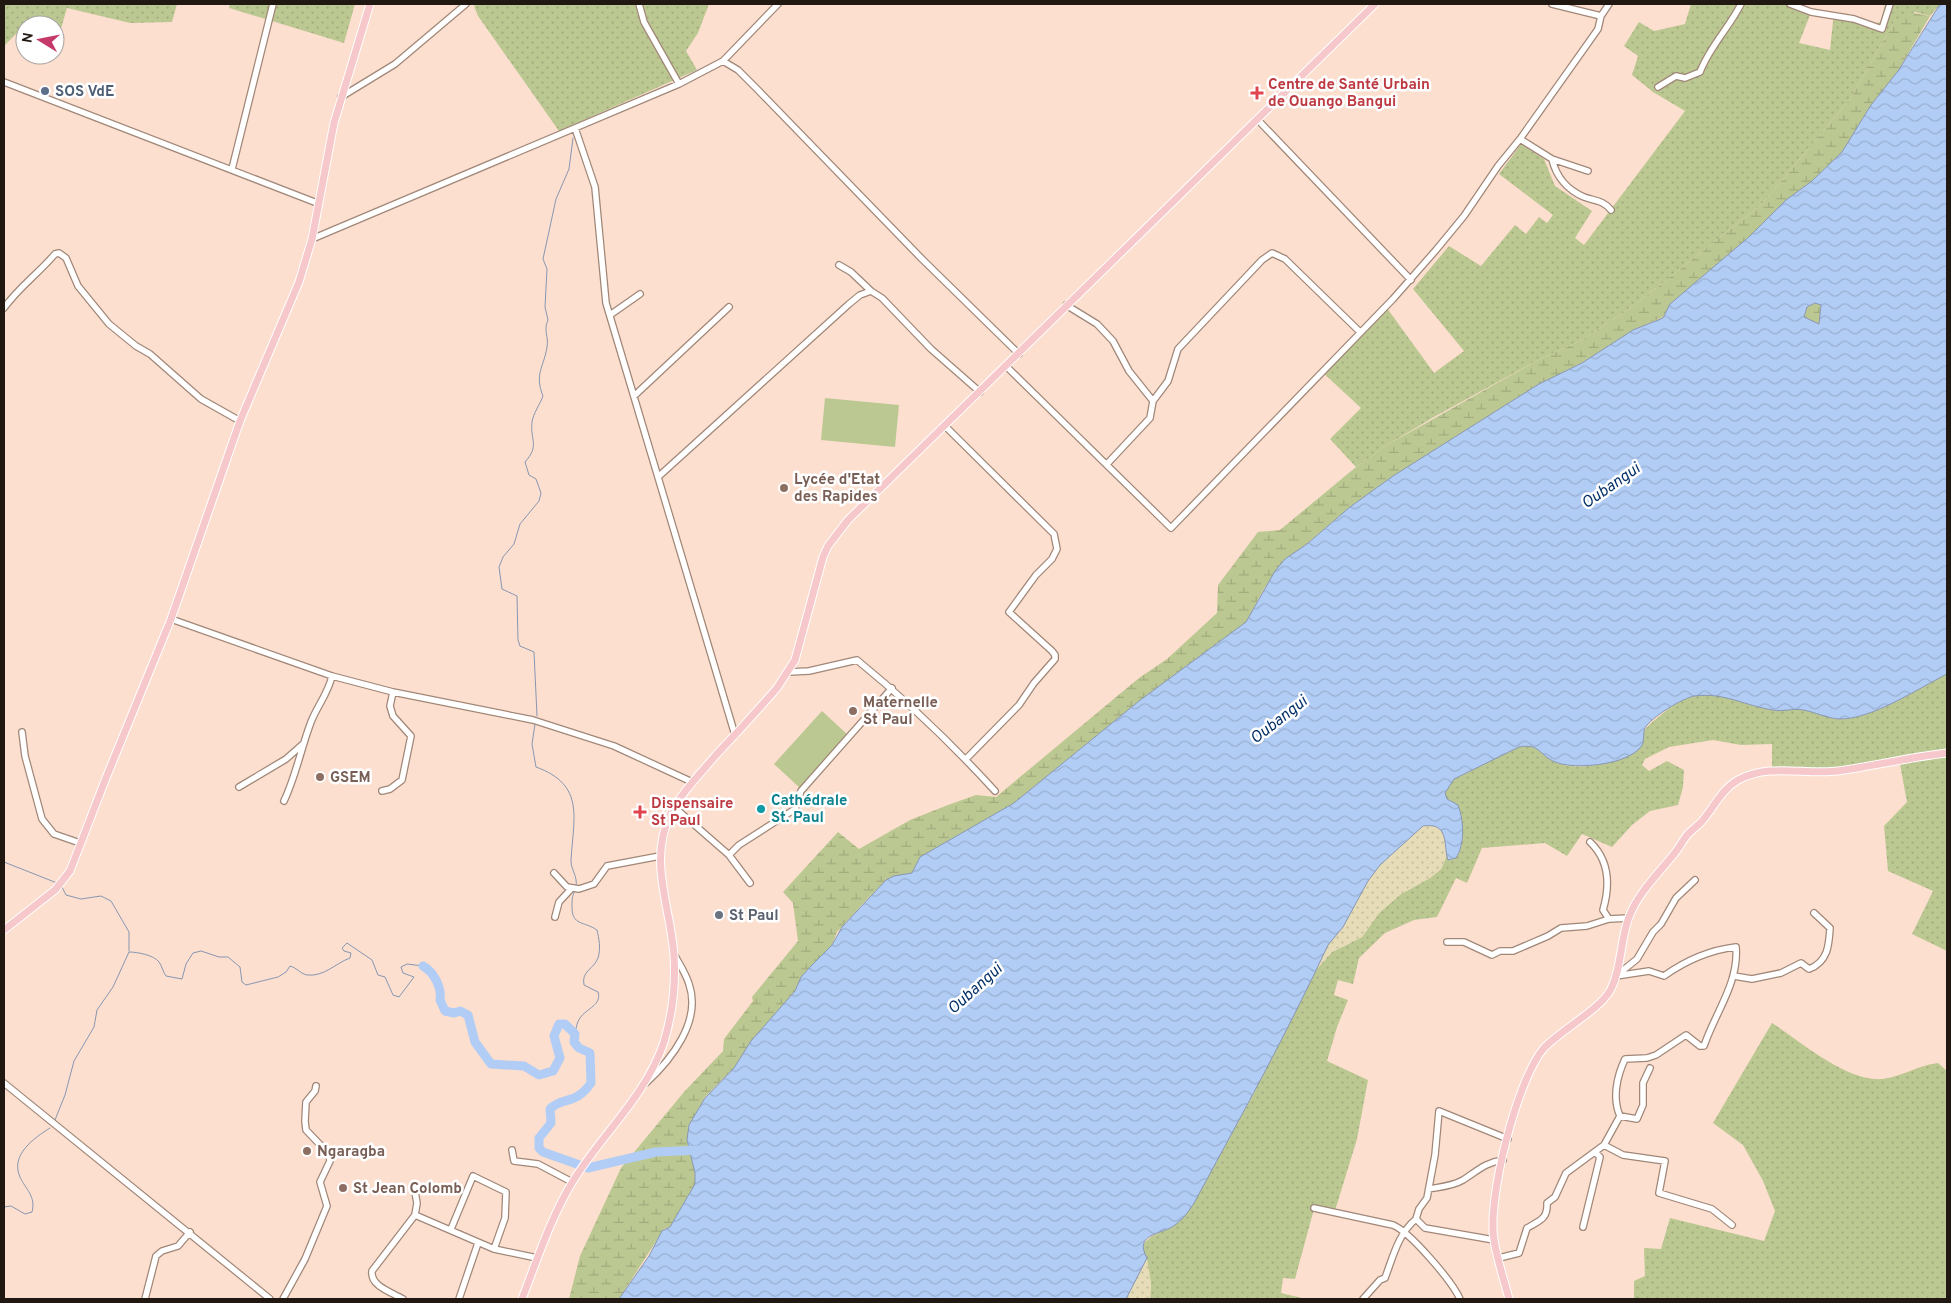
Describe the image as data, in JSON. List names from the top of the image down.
{
  "water": ["Oubangui"],
  "places": {
    "other": [
      "SOS VdE",
      "Lycée d'Etat des Rapides",
      "Maternelle St Paul",
      "GSEM",
      "Cathédrale St. Paul",
      "St Paul",
      "Ngaragba",
      "St Jean Colomb"
    ],
    "health": ["Centre de Santé Urbain de Ouango Bangui", "Dispensaire St Paul"]
  },
  "north": "left"
}
